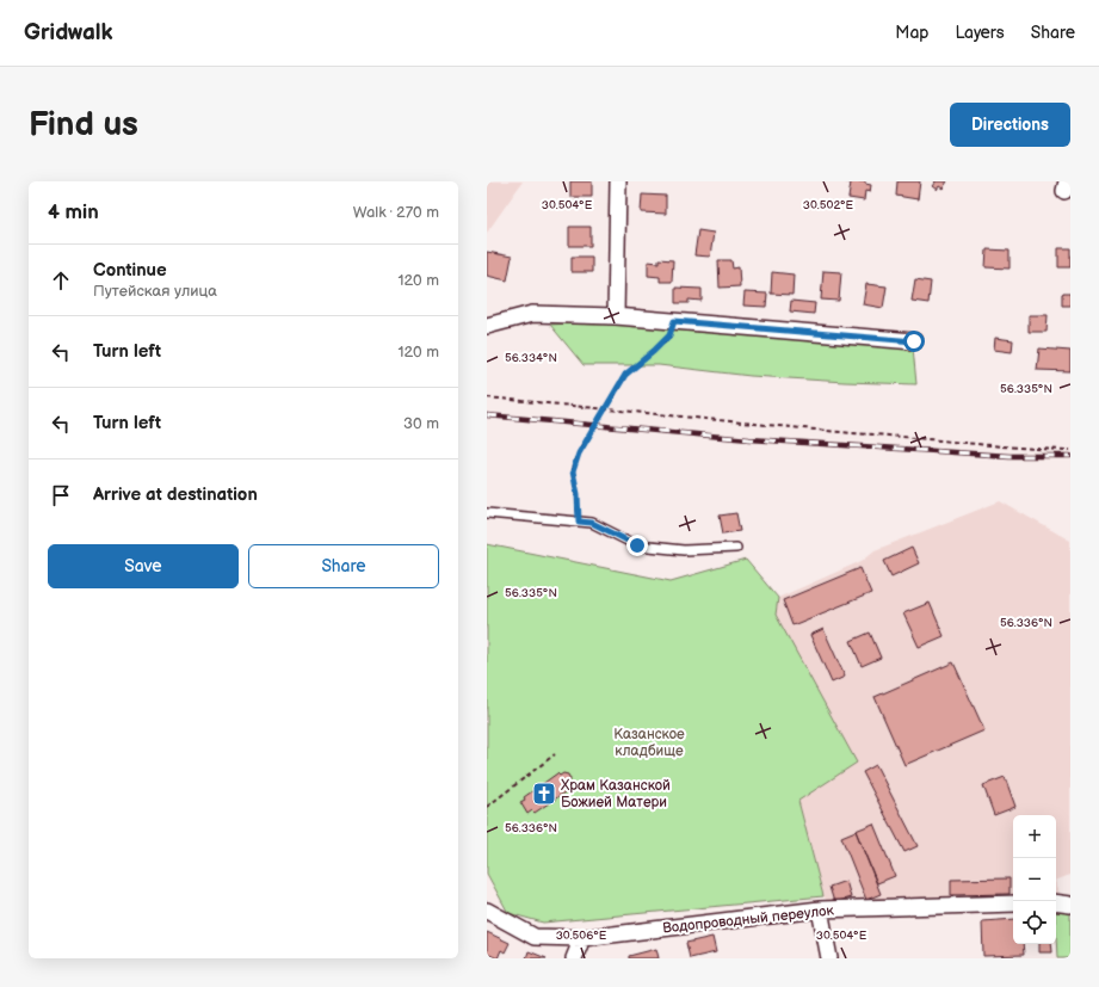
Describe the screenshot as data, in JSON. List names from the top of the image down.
{
  "streets": {
    "street": ["Водопроводный переулок"]
  },
  "parks": ["Казанское кладбище"],
  "places": {
    "church": ["Храм Казанской Божией Матери"]
  },
  "page": {
    "header": "Gridwalk",
    "nav": ["Map", "Layers", "Share"],
    "buttons": [
      "Directions",
      ["Save", "Share"]
    ],
    "title": "Find us",
    "heading": ["4 min", "Walk · 270 m"],
    "list": [
      ["Continue", "Путейская улица", "120 m"],
      ["Turn left", "120 m"],
      ["Turn left", "30 m"],
      "Arrive at destination"
    ],
    "map_buttons": ["+", "−"]
  },
  "coordinates": [
    "30.504°E",
    "30.502°E",
    "56.334°N",
    "56.335°N",
    "56.336°N",
    "30.506°E"
  ]
}
